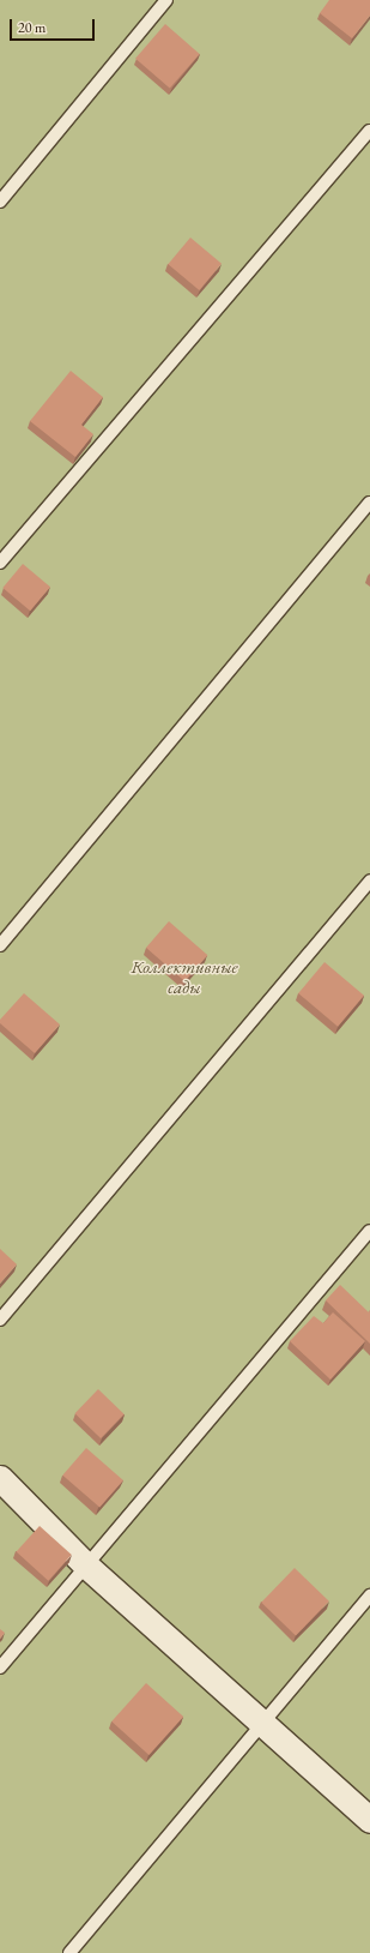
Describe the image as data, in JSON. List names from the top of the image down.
{
  "parks": ["Коллективные сады"],
  "scale_bar": "20 m"
}
